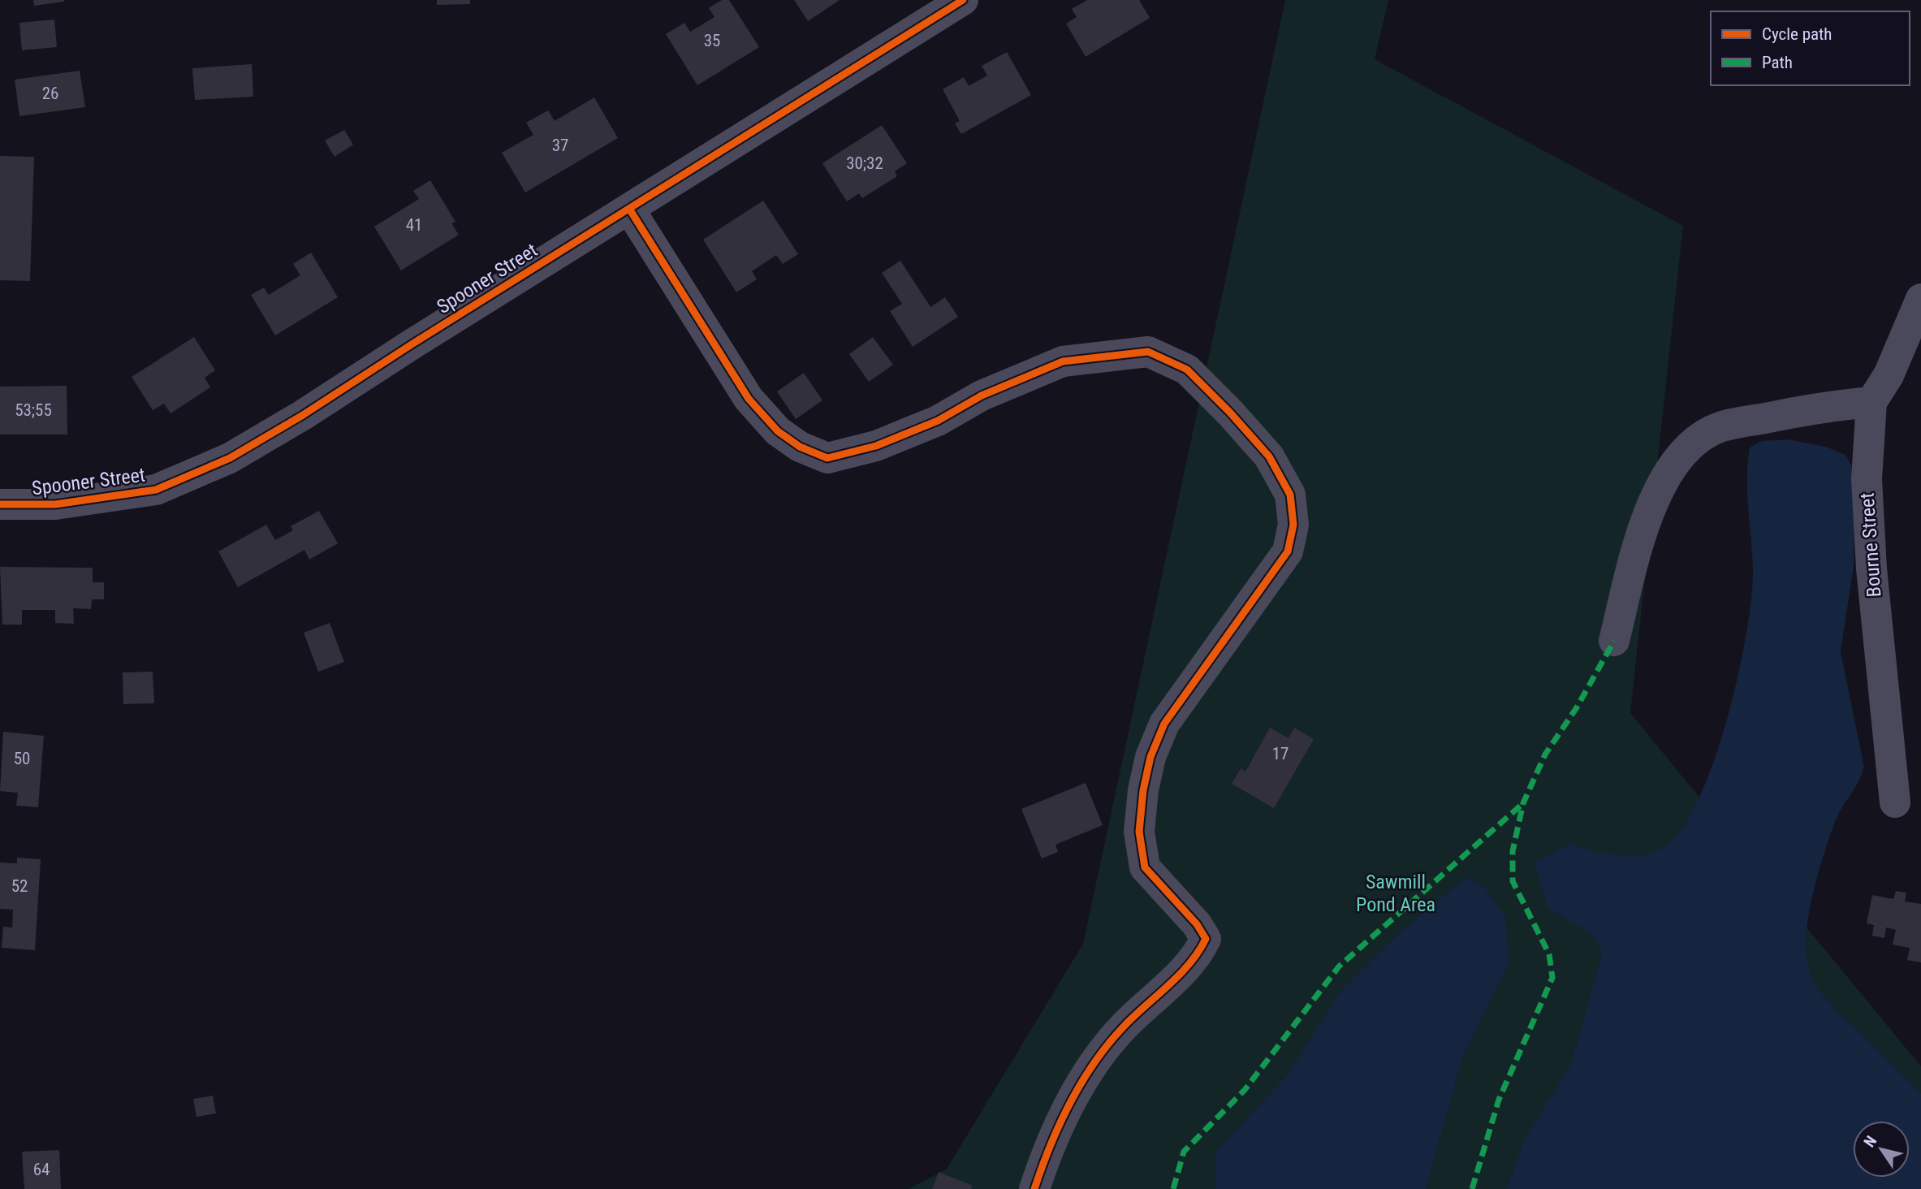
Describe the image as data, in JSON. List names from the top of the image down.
{
  "streets": {
    "street": ["Spooner Street", "Bourne Street"]
  },
  "parks": ["Sawmill Pond Area"],
  "house_numbers": [
    "35",
    "26",
    "37",
    "30;32",
    "41",
    "53;55",
    "17",
    "50",
    "52",
    "64"
  ],
  "legend": ["Cycle path", "Path"],
  "north": "top left"
}
